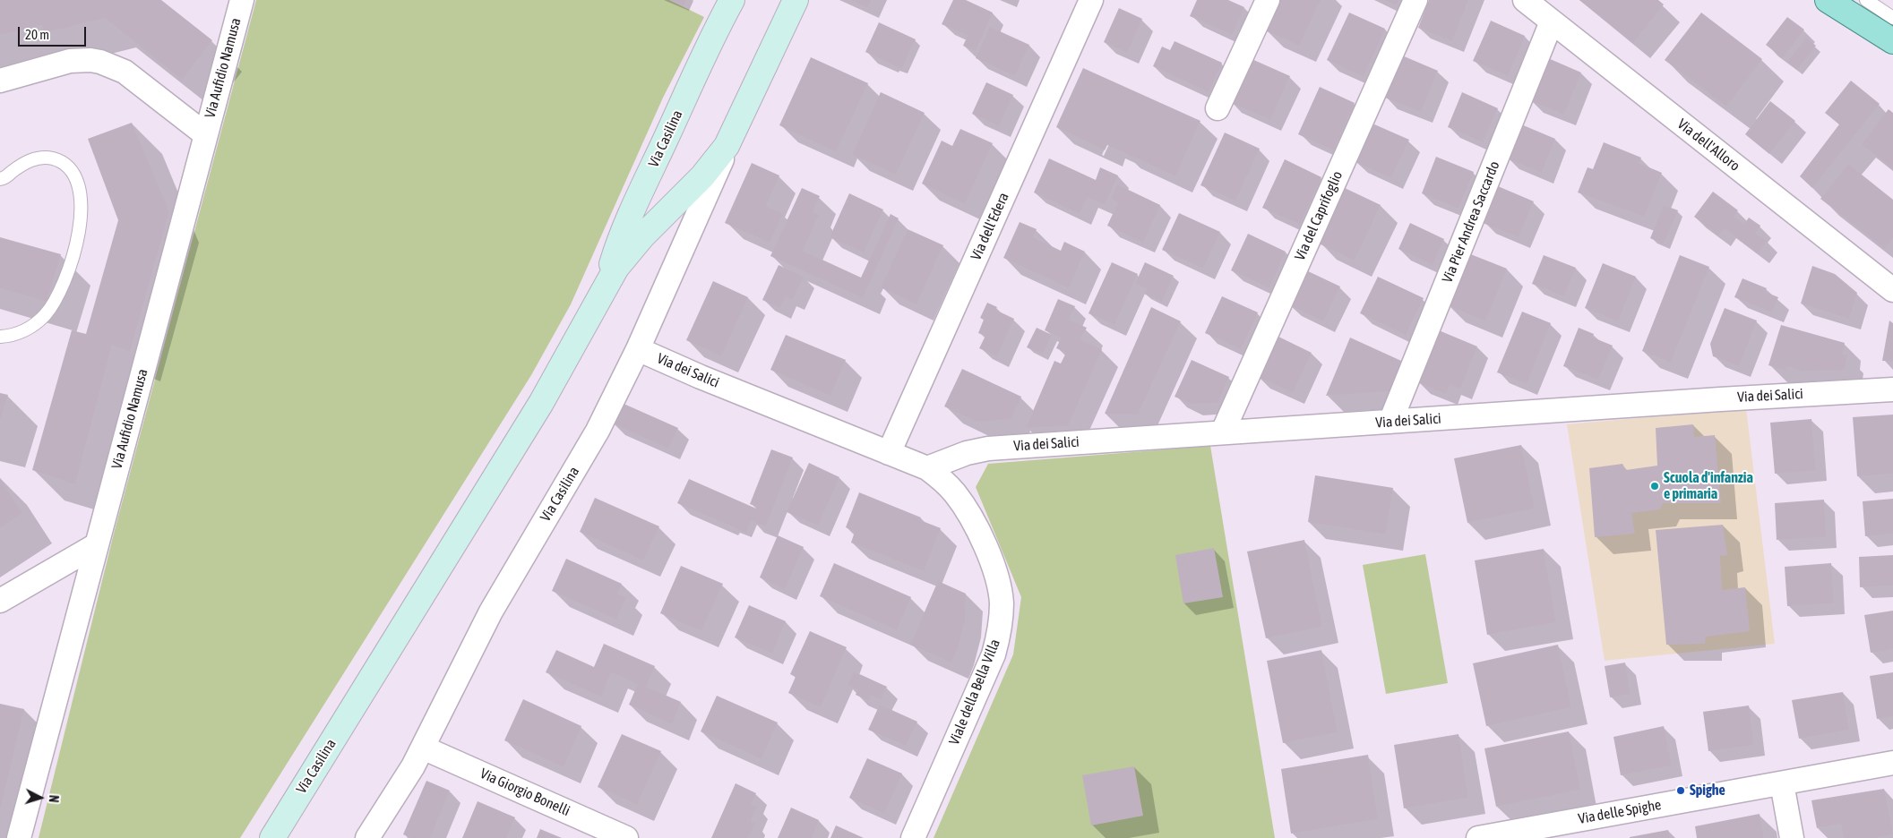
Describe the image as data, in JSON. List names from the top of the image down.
{
  "streets": {
    "main road": ["Via Casilina"],
    "street": [
      "Via Aufidio Namusa",
      "Via dell'Alloro",
      "Via del Caprifoglio",
      "Via Pier Andrea Saccardo",
      "Via dell'Edera",
      "Via dei Salici",
      "Viale della Bella Villa",
      "Via Giorgio Bonelli",
      "Via delle Spighe"
    ]
  },
  "crossings": [
    ["Via Casilina", "Via dei Salici"],
    ["Via Casilina", "Via Giorgio Bonelli"],
    ["Via dell'Alloro", "Via Pier Andrea Saccardo"],
    ["Via del Caprifoglio", "Via dei Salici"],
    ["Via Pier Andrea Saccardo", "Via dei Salici"],
    ["Via dell'Edera", "Via dei Salici"],
    ["Via dell'Edera", "Viale della Bella Villa"],
    ["Via dei Salici", "Viale della Bella Villa"]
  ],
  "places": ["Scuola d'infanzia e primaria", "Spighe"],
  "scale_bar": "20 m",
  "north": "right"
}
